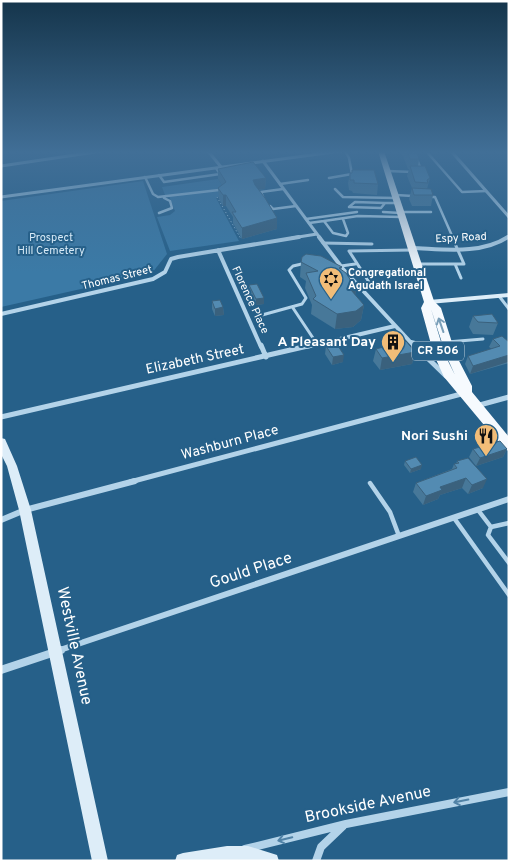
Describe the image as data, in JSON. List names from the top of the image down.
{
  "streets": {
    "main road": ["CR 506"],
    "street": [
      "Espy Road",
      "Thomas Street",
      "Florence Place",
      "Elizabeth Street",
      "Washburn Place",
      "Gould Place",
      "Westville Avenue",
      "Brookside Avenue"
    ]
  },
  "crossings": [
    ["Espy Road", "CR 506"],
    ["Thomas Street", "Florence Place"],
    ["Florence Place", "Elizabeth Street"],
    ["CR 506", "Washburn Place"],
    ["Washburn Place", "Westville Avenue"],
    ["Gould Place", "Westville Avenue"]
  ],
  "one_way": ["Brookside Avenue"],
  "parks": ["Prospect Hill Cemetery"],
  "places": {
    "synagogue": ["Congregational Agudath Israel"],
    "building": ["A Pleasant Day"],
    "restaurant": ["Nori Sushi"]
  }
}
